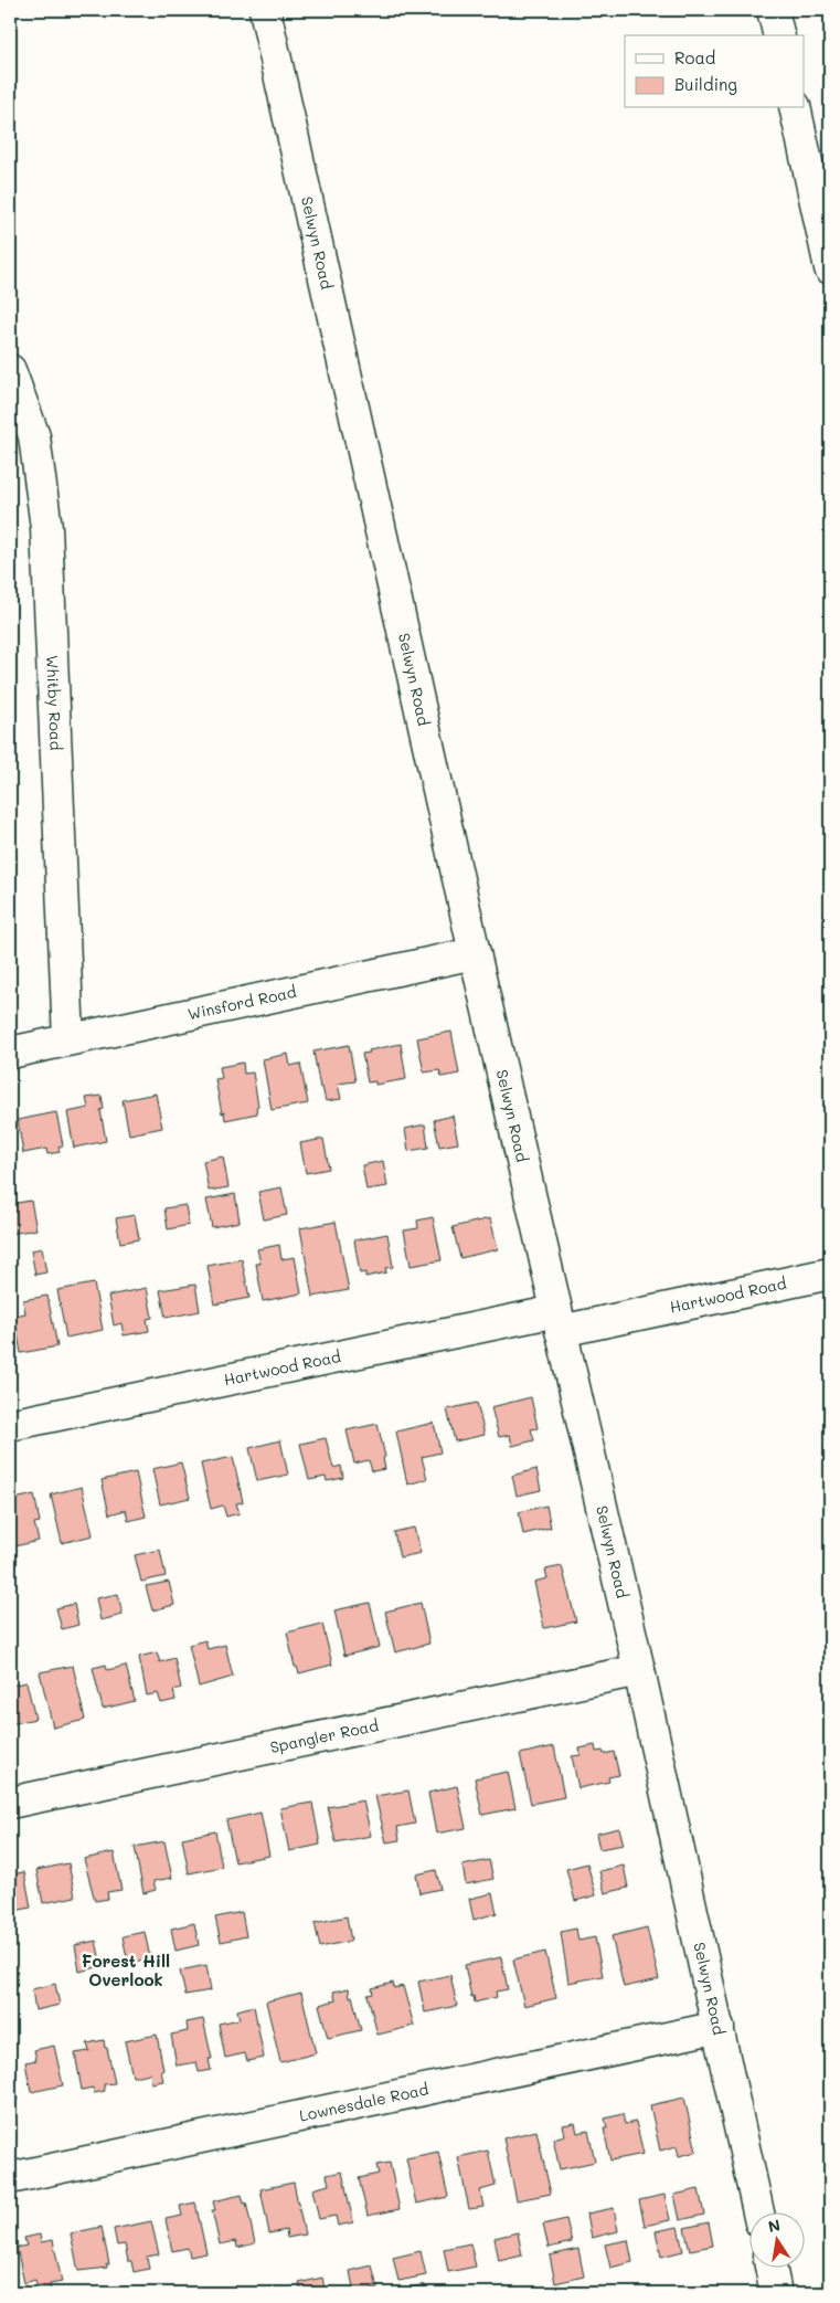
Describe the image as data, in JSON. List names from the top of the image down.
{
  "streets": {
    "street": [
      "Selwyn Road",
      "Whitby Road",
      "Winsford Road",
      "Hartwood Road",
      "Spangler Road",
      "Lownesdale Road"
    ]
  },
  "crossings": [
    ["Selwyn Road", "Winsford Road"],
    ["Selwyn Road", "Hartwood Road"],
    ["Selwyn Road", "Spangler Road"],
    ["Selwyn Road", "Lownesdale Road"],
    ["Whitby Road", "Winsford Road"]
  ],
  "districts": ["Forest Hill Overlook"],
  "legend": ["Road", "Building"],
  "north": "top"
}
